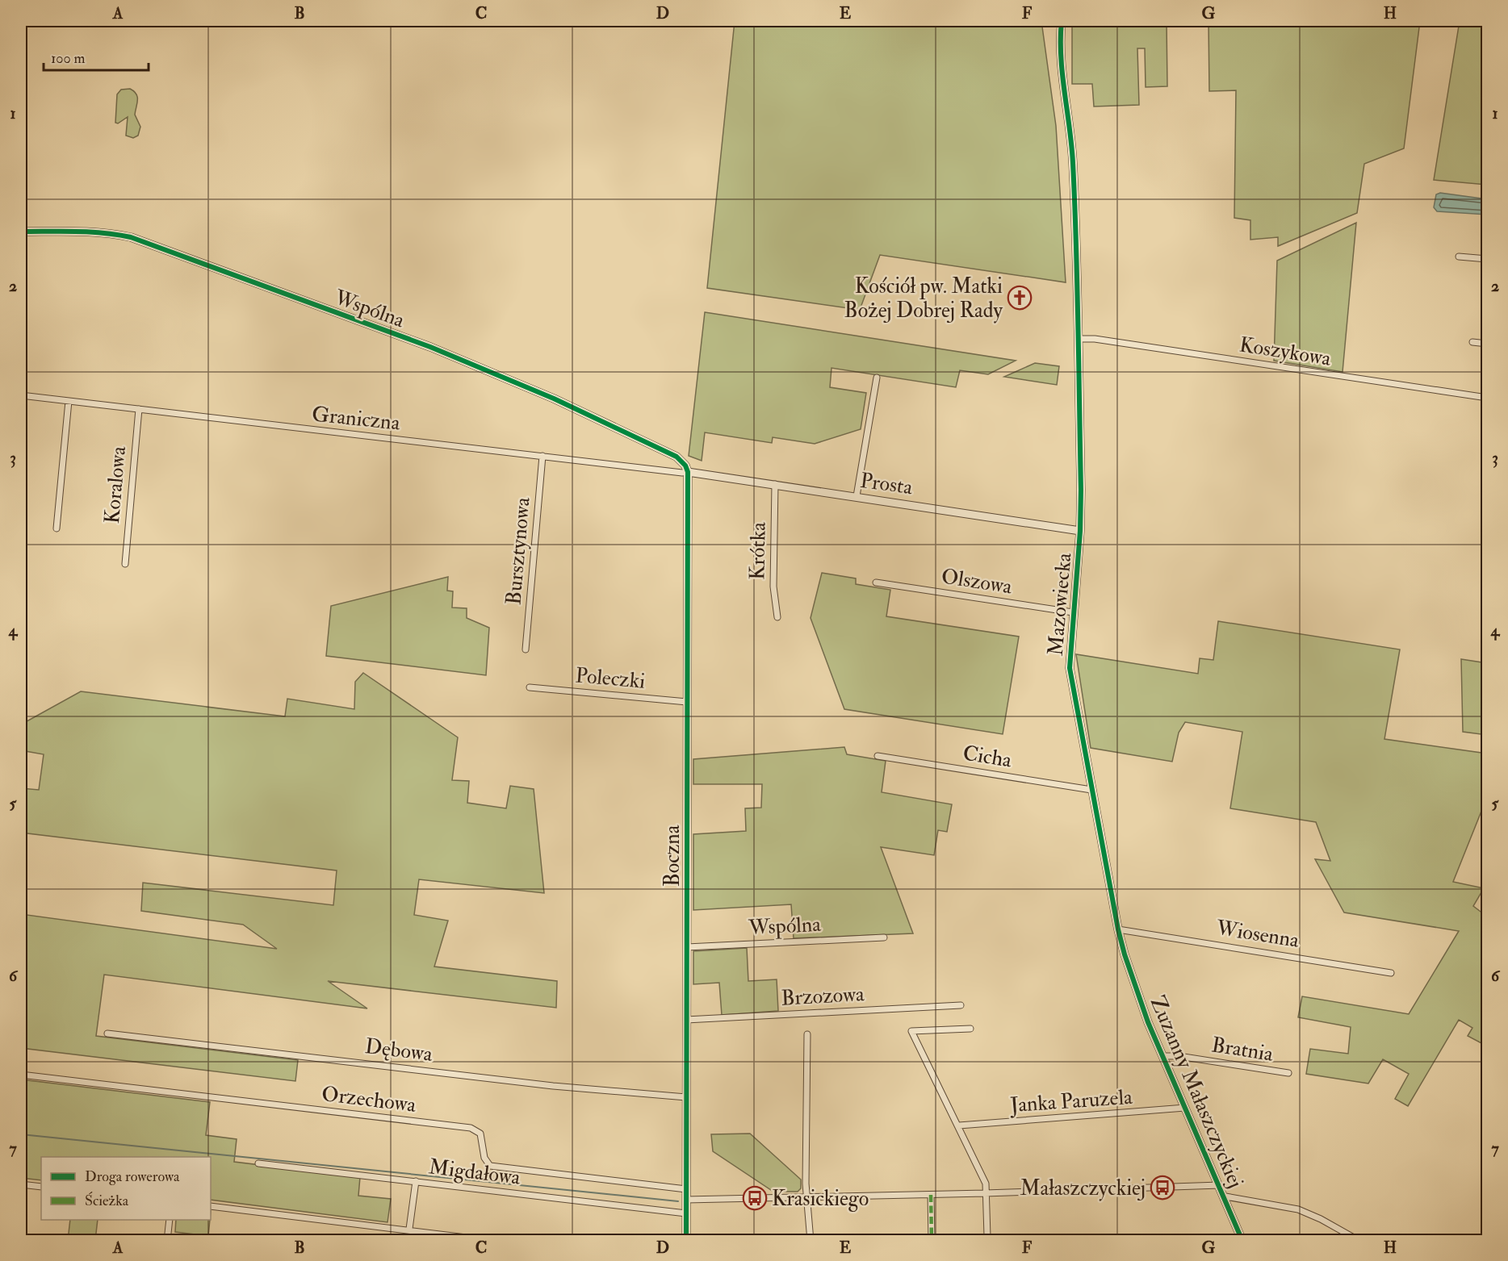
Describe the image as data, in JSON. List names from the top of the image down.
{
  "streets": {
    "street": [
      "Wspólna",
      "Koszykowa",
      "Graniczna",
      "Prosta",
      "Koralowa",
      "Bursztynowa",
      "Krótka",
      "Olszowa",
      "Mazowiecka",
      "Poleczki",
      "Cicha",
      "Boczna",
      "Wiosenna",
      "Brzozowa",
      "Bratnia",
      "Dębowa",
      "Zuzanny Małaszczyckiej",
      "Orzechowa",
      "Janka Paruzela",
      "Migdałowa"
    ]
  },
  "crossings": [
    ["Wspólna", "Graniczna"],
    ["Wspólna", "Prosta"],
    ["Wspólna", "Boczna"],
    ["Koszykowa", "Mazowiecka"],
    ["Graniczna", "Prosta"],
    ["Graniczna", "Koralowa"],
    ["Graniczna", "Bursztynowa"],
    ["Graniczna", "Boczna"],
    ["Prosta", "Krótka"],
    ["Prosta", "Mazowiecka"],
    ["Prosta", "Boczna"],
    ["Olszowa", "Mazowiecka"],
    ["Mazowiecka", "Cicha"],
    ["Mazowiecka", "Wiosenna"],
    ["Mazowiecka", "Zuzanny Małaszczyckiej"],
    ["Poleczki", "Boczna"],
    ["Boczna", "Brzozowa"],
    ["Boczna", "Dębowa"],
    ["Boczna", "Orzechowa"],
    ["Boczna", "Migdałowa"],
    ["Bratnia", "Zuzanny Małaszczyckiej"],
    ["Zuzanny Małaszczyckiej", "Janka Paruzela"]
  ],
  "places": {
    "church": ["Kościół pw. Matki Bożej Dobrej Rady"],
    "bus stop": ["Małaszczyckiej", "Krasickiego"]
  },
  "legend": ["Droga rowerowa", "Ścieżka"],
  "scale_bar": "100 m",
  "grid": {
    "columns": [
      "A",
      "B",
      "C",
      "D",
      "E",
      "F",
      "G",
      "H"
    ],
    "rows": [
      "1",
      "2",
      "3",
      "4",
      "5",
      "6",
      "7"
    ]
  }
}
